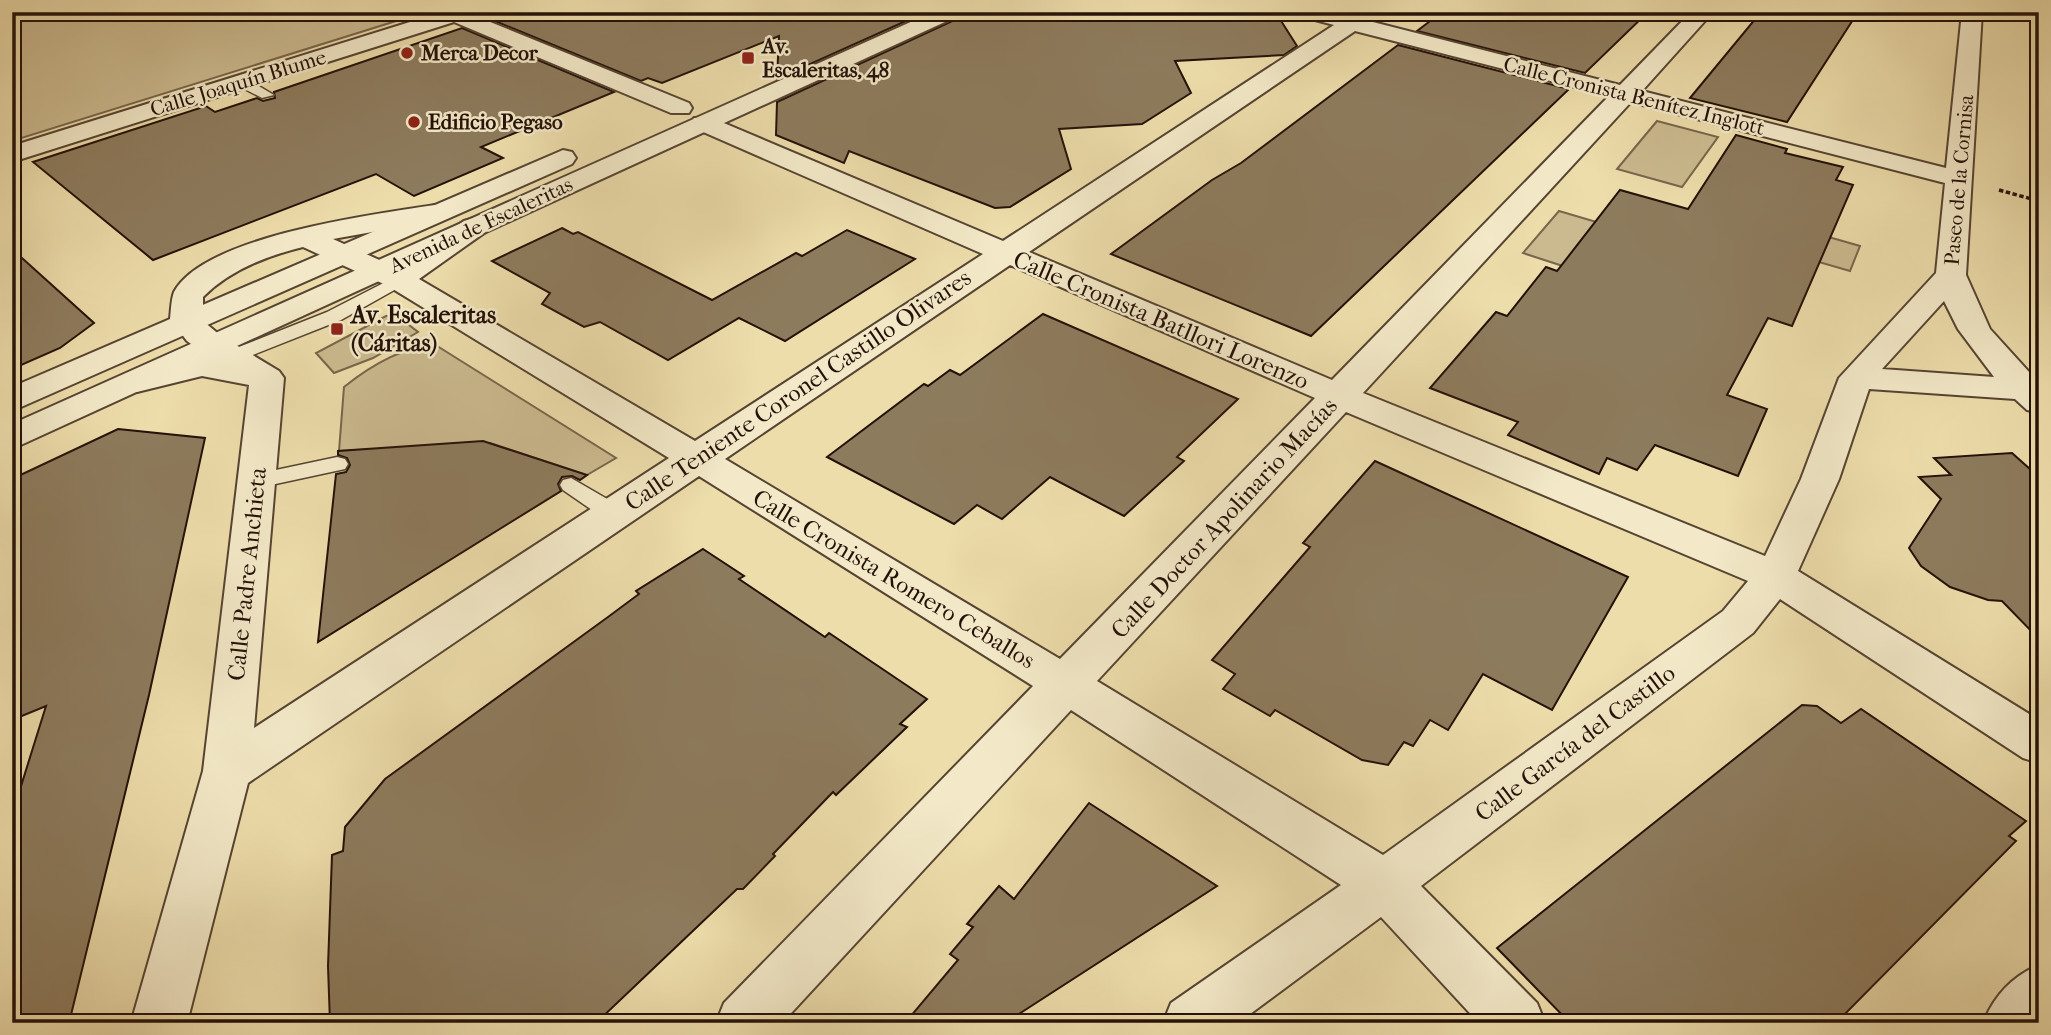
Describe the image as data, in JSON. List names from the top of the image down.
{
  "streets": {
    "street": [
      "Calle Joaquín Blume",
      "Calle Cronista Benítez Inglott",
      "Paseo de la Cornisa",
      "Avenida de Escaleritas",
      "Calle Cronista Batllori Lorenzo",
      "Calle Teniente Coronel Castillo Olivares",
      "Calle Doctor Apolinario Macías",
      "Calle Padre Anchieta",
      "Calle Cronista Romero Ceballos",
      "Calle García del Castillo"
    ]
  },
  "crossings": [
    ["Calle Joaquín Blume", "Calle Cronista Batllori Lorenzo"],
    ["Calle Cronista Benítez Inglott", "Paseo de la Cornisa"],
    ["Calle Cronista Benítez Inglott", "Calle Teniente Coronel Castillo Olivares"],
    ["Calle Cronista Benítez Inglott", "Calle Doctor Apolinario Macías"],
    ["Paseo de la Cornisa", "Calle García del Castillo"],
    ["Avenida de Escaleritas", "Calle Cronista Batllori Lorenzo"],
    ["Avenida de Escaleritas", "Calle Padre Anchieta"],
    ["Avenida de Escaleritas", "Calle Cronista Romero Ceballos"],
    ["Calle Cronista Batllori Lorenzo", "Calle Teniente Coronel Castillo Olivares"],
    ["Calle Cronista Batllori Lorenzo", "Calle Doctor Apolinario Macías"],
    ["Calle Cronista Batllori Lorenzo", "Calle García del Castillo"],
    ["Calle Teniente Coronel Castillo Olivares", "Calle Padre Anchieta"],
    ["Calle Teniente Coronel Castillo Olivares", "Calle Cronista Romero Ceballos"],
    ["Calle Doctor Apolinario Macías", "Calle Cronista Romero Ceballos"],
    ["Calle Cronista Romero Ceballos", "Calle García del Castillo"]
  ],
  "places": {
    "other": ["Merca Decor", "Edificio Pegaso"],
    "transit": ["Av. Escaleritas, 48", "Av. Escaleritas (Cáritas)"]
  }
}
